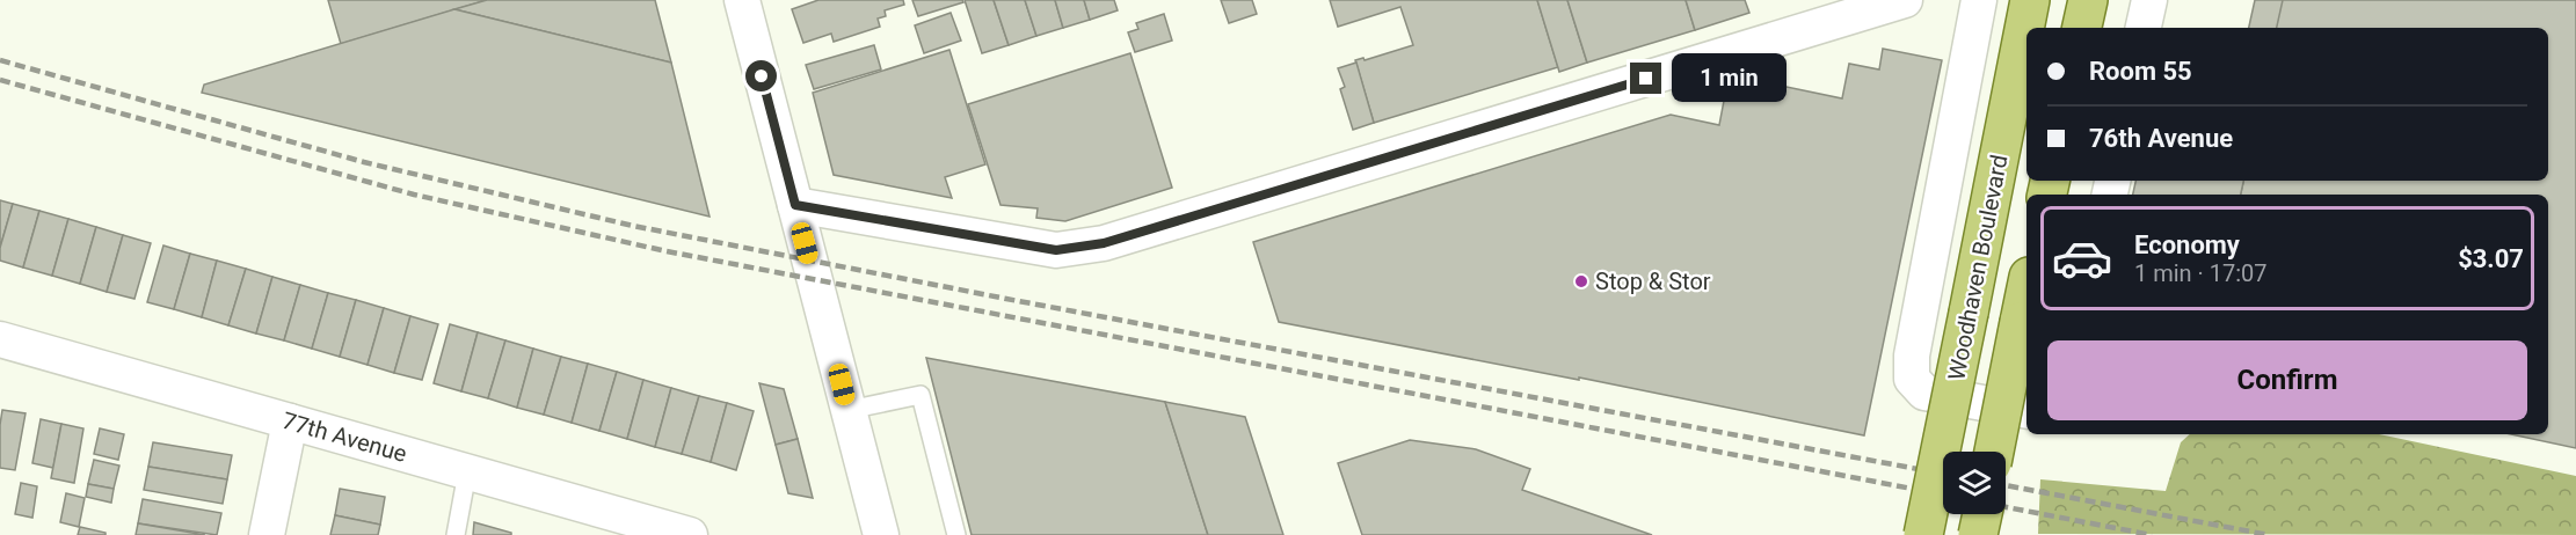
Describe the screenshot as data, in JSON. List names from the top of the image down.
{
  "streets": {
    "main road": ["Woodhaven Boulevard"],
    "street": ["77th Avenue"]
  },
  "places": ["Stop & Stor"],
  "page": {
    "banner": ["Room 55", "76th Avenue"],
    "bubble": "1 min",
    "list": [
      {
        "name": "Economy",
        "note": "1 min · 17:07",
        "value": "$3.07"
      }
    ],
    "buttons": "Confirm"
  }
}
